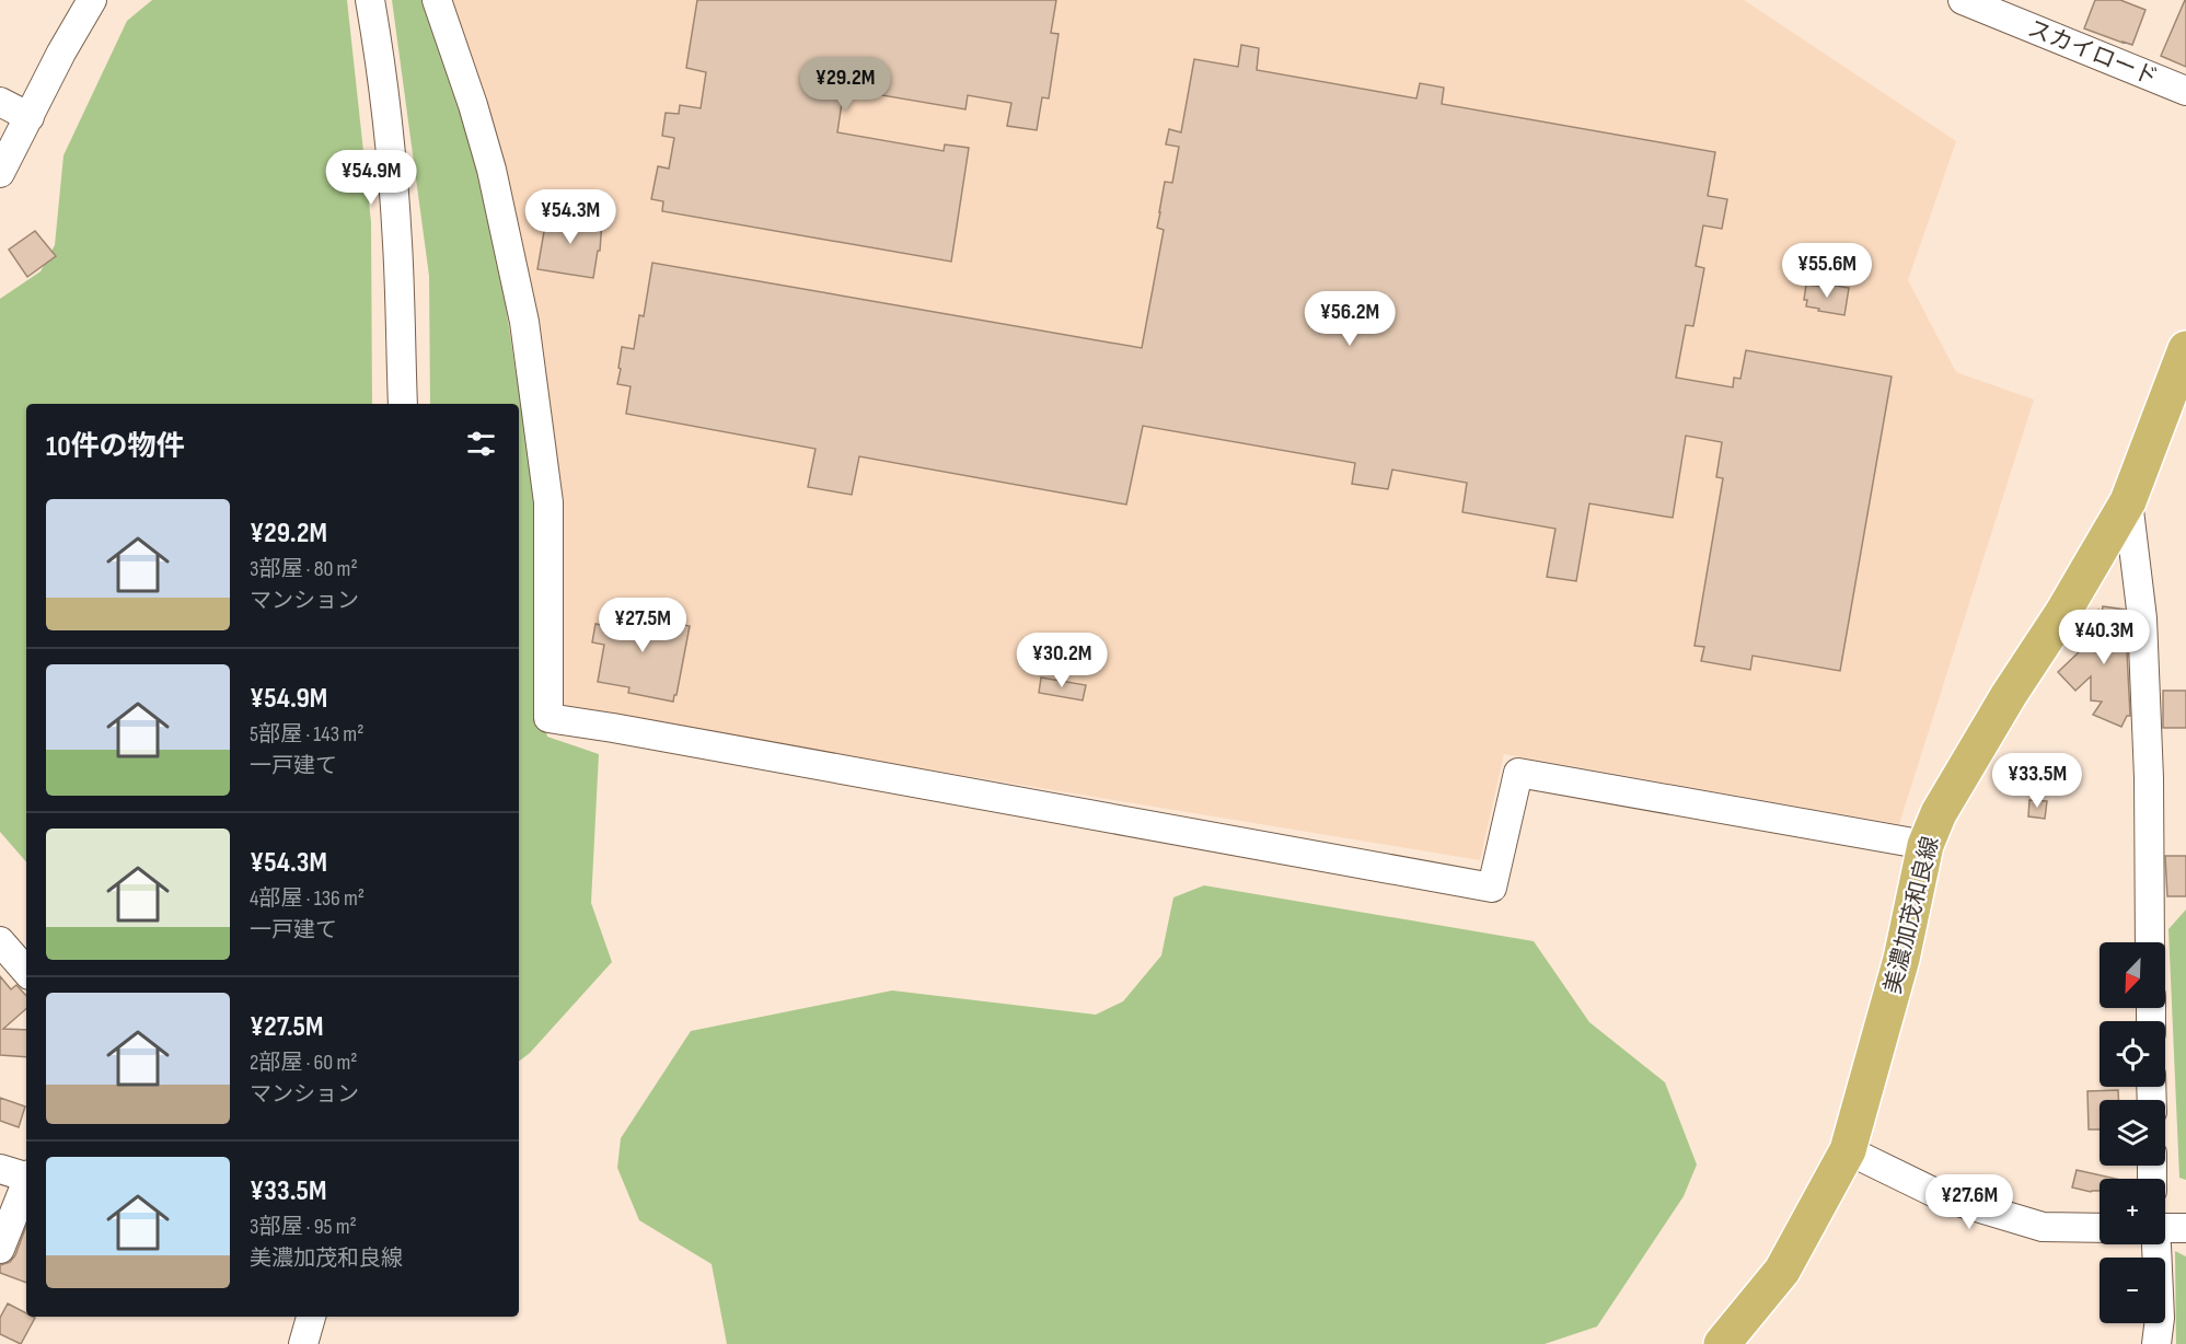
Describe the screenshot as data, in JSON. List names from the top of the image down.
{
  "streets": {
    "main road": ["美濃加茂和良線"],
    "street": ["スカイロード"]
  },
  "north": "bottom left",
  "page": {
    "price": [
      "¥29.2M",
      "¥54.9M",
      "¥54.3M",
      "¥55.6M",
      "¥56.2M",
      "¥27.5M",
      "¥40.3M",
      "¥30.2M",
      "¥33.5M",
      "¥27.6M"
    ],
    "heading": "10件の物件",
    "list": [
      {
        "name": "¥29.2M",
        "note": "3部屋 · 80 m² · マンション"
      },
      {
        "name": "¥54.9M",
        "note": "5部屋 · 143 m² · 一戸建て"
      },
      {
        "name": "¥54.3M",
        "note": "4部屋 · 136 m² · 一戸建て"
      },
      {
        "name": "¥27.5M",
        "note": "2部屋 · 60 m² · マンション"
      },
      {
        "name": "¥33.5M",
        "note": "3部屋 · 95 m² · 美濃加茂和良線"
      }
    ],
    "map_buttons": ["+", "−"]
  }
}
